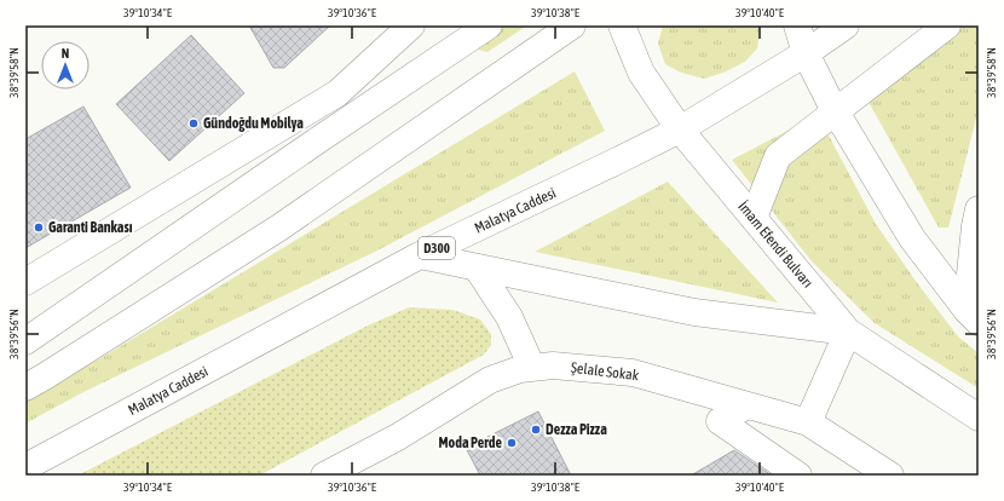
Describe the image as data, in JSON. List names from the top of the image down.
{
  "streets": {
    "main road": [
      "Malatya Caddesi",
      "İmam Efendi Bulvarı",
      "D300",
      "Şelale Sokak"
    ]
  },
  "crossings": [
    ["Malatya Caddesi", "İmam Efendi Bulvarı"]
  ],
  "places": [
    "Gündoğdu Mobilya",
    "Garanti Bankası",
    "Dezza Pizza",
    "Moda Perde"
  ],
  "north": "top",
  "coordinates": [
    "39°10'34\"E",
    "39°10'36\"E",
    "39°10'38\"E",
    "39°10'40\"E",
    "38°39'58\"N",
    "38°39'56\"N"
  ]
}
